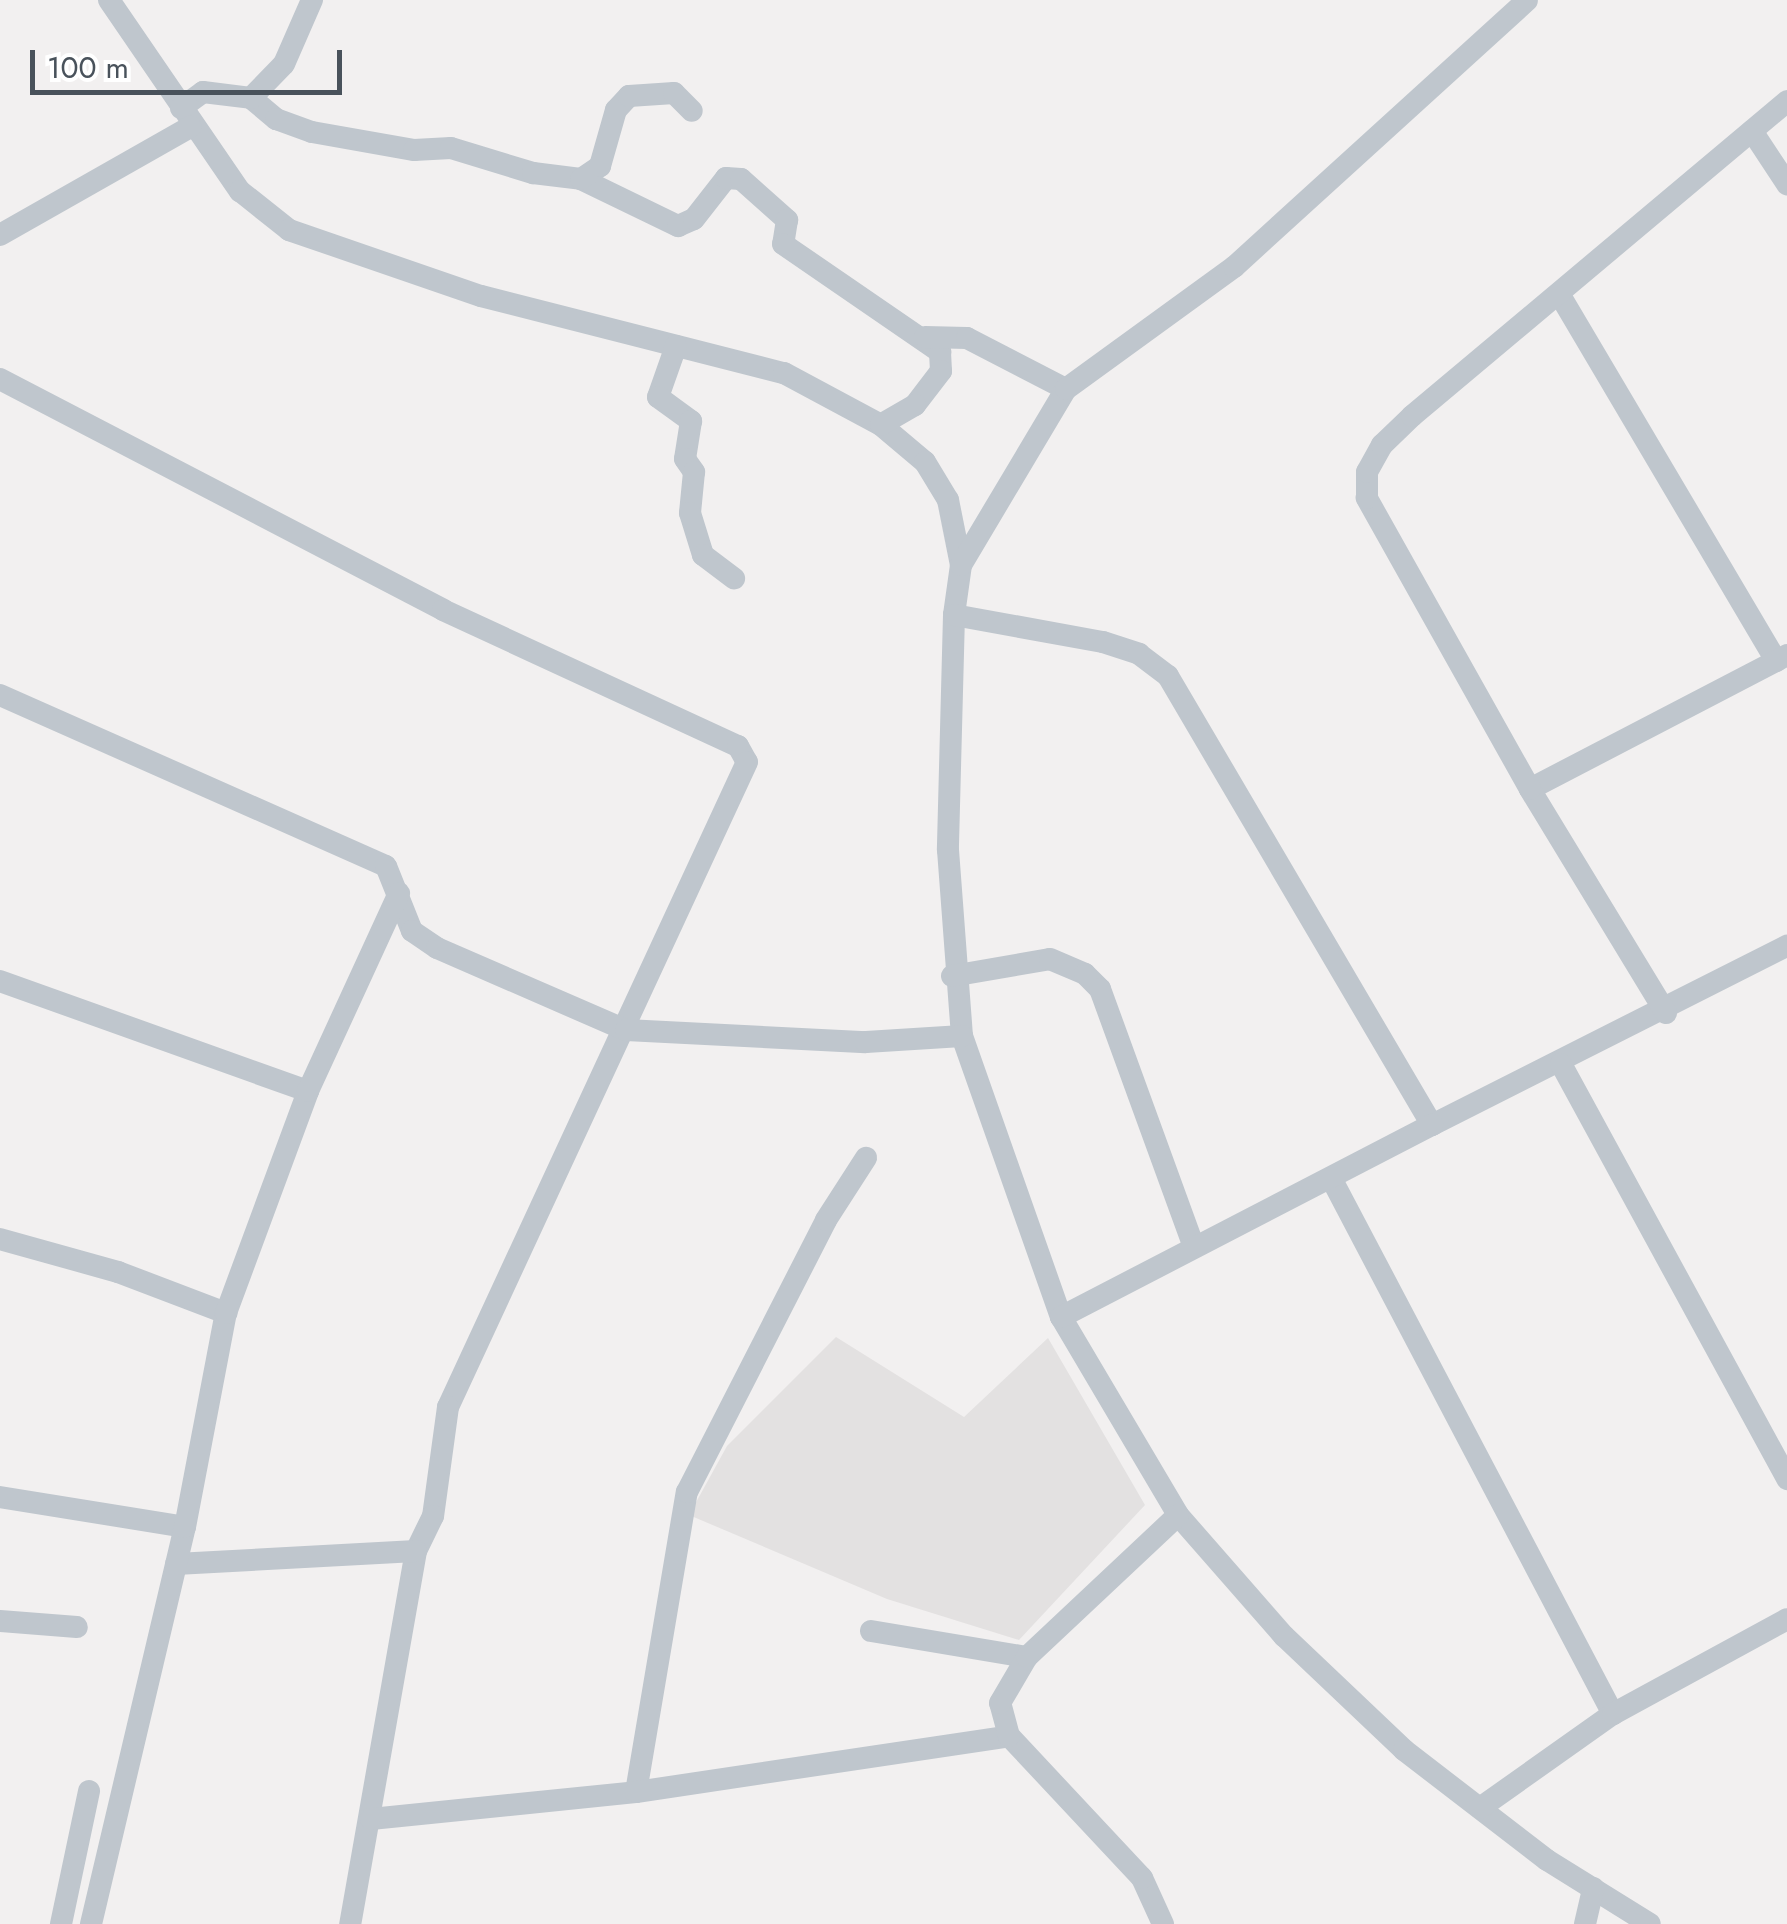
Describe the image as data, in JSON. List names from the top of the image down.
{
  "scale_bar": "100 m"
}
